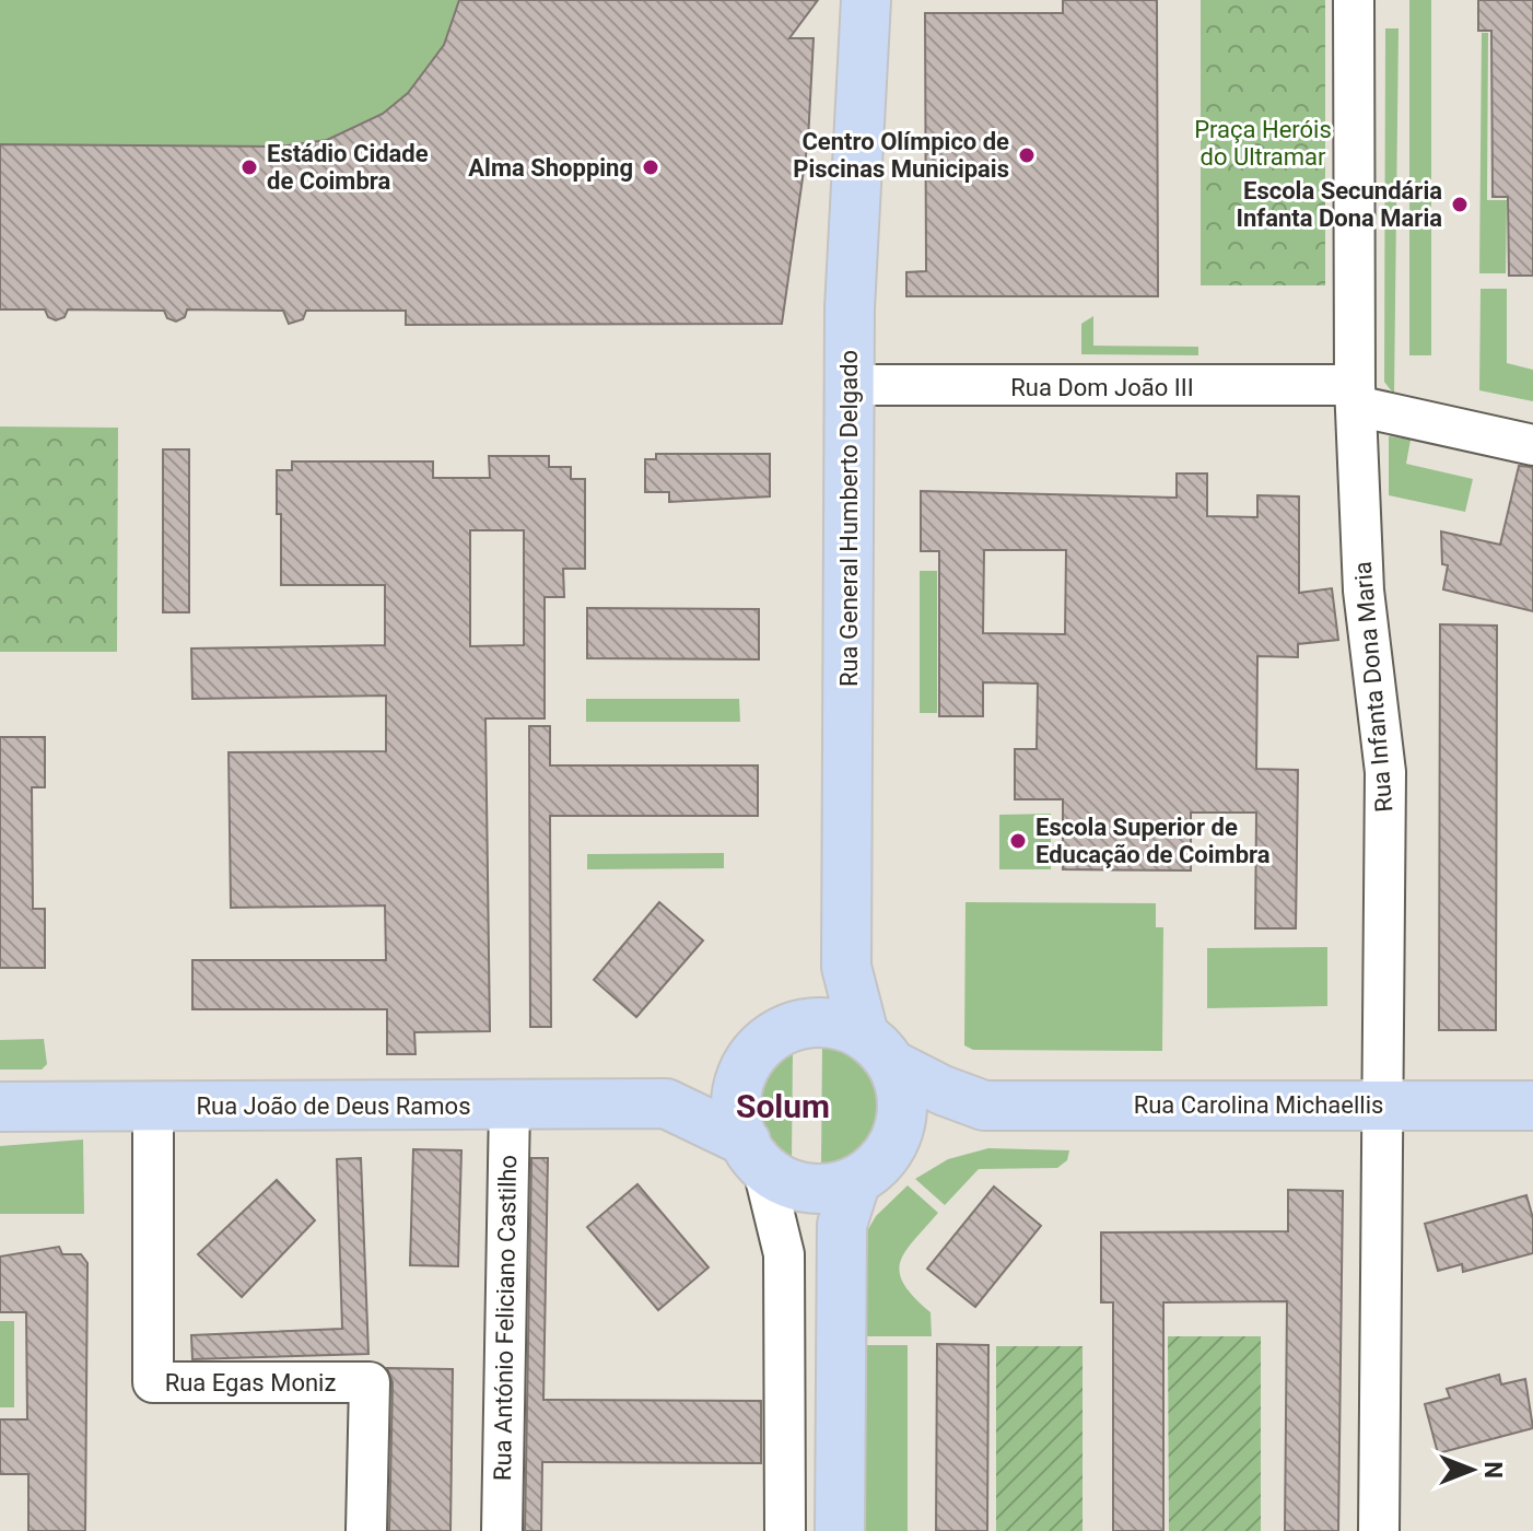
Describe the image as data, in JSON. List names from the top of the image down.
{
  "streets": {
    "main road": ["Rua General Humberto Delgado", "Rua Carolina Michaellis", "Rua João de Deus Ramos"],
    "street": [
      "Rua Dom João III",
      "Rua Infanta Dona Maria",
      "Rua António Feliciano Castilho",
      "Rua Egas Moniz"
    ]
  },
  "crossings": [
    ["Rua Dom João III", "Rua General Humberto Delgado"],
    ["Rua Dom João III", "Rua Infanta Dona Maria"],
    ["Rua General Humberto Delgado", "Rua Carolina Michaellis"],
    ["Rua General Humberto Delgado", "Rua João de Deus Ramos"],
    ["Rua Infanta Dona Maria", "Rua Carolina Michaellis"],
    ["Rua Carolina Michaellis", "Rua João de Deus Ramos"],
    ["Rua João de Deus Ramos", "Rua António Feliciano Castilho"],
    ["Rua João de Deus Ramos", "Rua Egas Moniz"]
  ],
  "districts": ["Solum"],
  "parks": ["Praça Heróis do Ultramar"],
  "places": [
    "Centro Olímpico de Piscinas Municipais",
    "Estádio Cidade de Coimbra",
    "Alma Shopping",
    "Escola Secundária Infanta Dona Maria",
    "Escola Superior de Educação de Coimbra"
  ],
  "north": "right"
}
